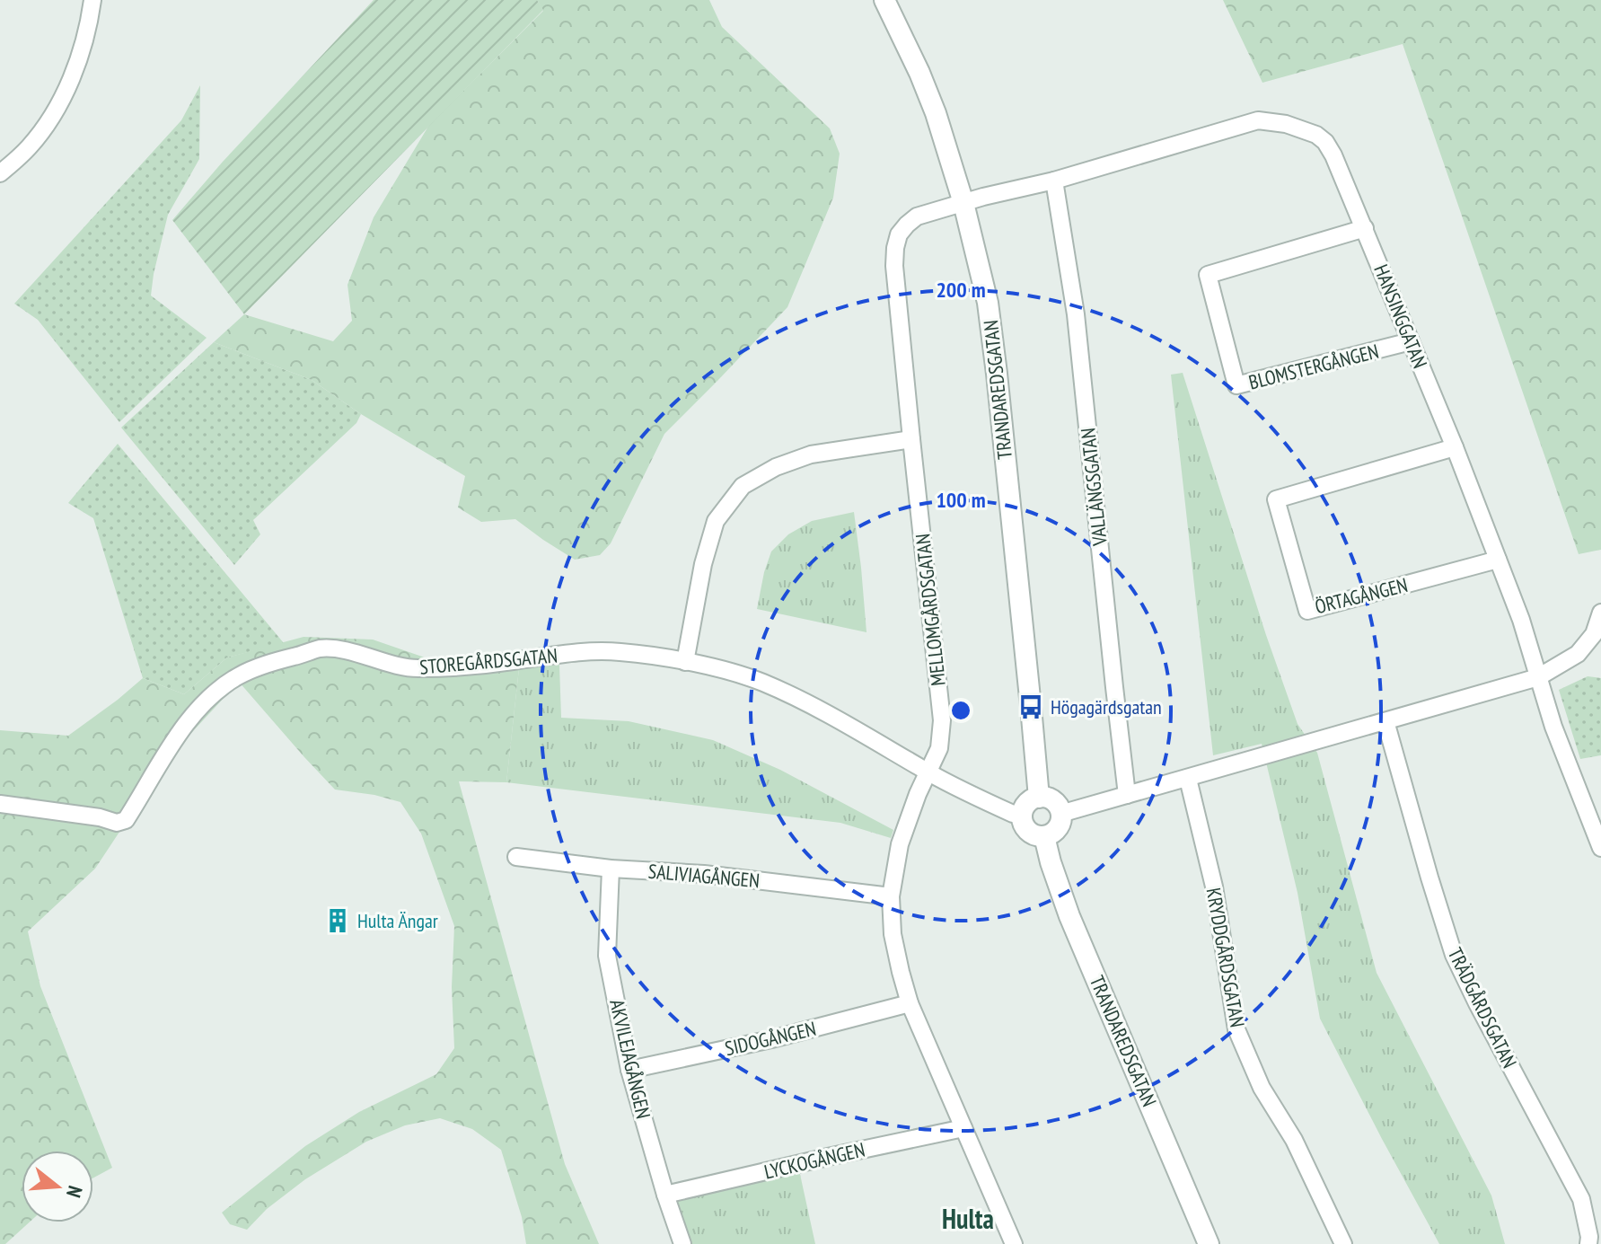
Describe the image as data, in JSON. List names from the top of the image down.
{
  "streets": {
    "street": [
      "HANSINGGATAN",
      "BLOMSTERGÅNGEN",
      "TRANDAREDSGATAN",
      "VALLÄNGSGATAN",
      "ÖRTAGÅNGEN",
      "MELLOMGÅRDSGATAN",
      "STOREGÅRDSGATAN",
      "SALIVIAGÅNGEN",
      "KRYDDGÅRDSGATAN",
      "TRÄDGÅRDSGATAN",
      "SIDOGÅNGEN",
      "AKVILEJAGÅNGEN",
      "LYCKOGÅNGEN"
    ]
  },
  "crossings": [
    ["HANSINGGATAN", "BLOMSTERGÅNGEN"],
    ["HANSINGGATAN", "TRANDAREDSGATAN"],
    ["HANSINGGATAN", "VALLÄNGSGATAN"],
    ["HANSINGGATAN", "ÖRTAGÅNGEN"],
    ["HANSINGGATAN", "MELLOMGÅRDSGATAN"],
    ["TRANDAREDSGATAN", "MELLOMGÅRDSGATAN"],
    ["TRANDAREDSGATAN", "STOREGÅRDSGATAN"],
    ["MELLOMGÅRDSGATAN", "STOREGÅRDSGATAN"],
    ["MELLOMGÅRDSGATAN", "SALIVIAGÅNGEN"],
    ["MELLOMGÅRDSGATAN", "SIDOGÅNGEN"],
    ["MELLOMGÅRDSGATAN", "LYCKOGÅNGEN"],
    ["SALIVIAGÅNGEN", "AKVILEJAGÅNGEN"],
    ["SIDOGÅNGEN", "AKVILEJAGÅNGEN"],
    ["AKVILEJAGÅNGEN", "LYCKOGÅNGEN"]
  ],
  "districts": ["Hulta"],
  "places": {
    "bus stop": ["Högagärdsgatan"],
    "building": ["Hulta Ängar"]
  },
  "north": "right",
  "rings": ["200 m", "100 m"]
}
